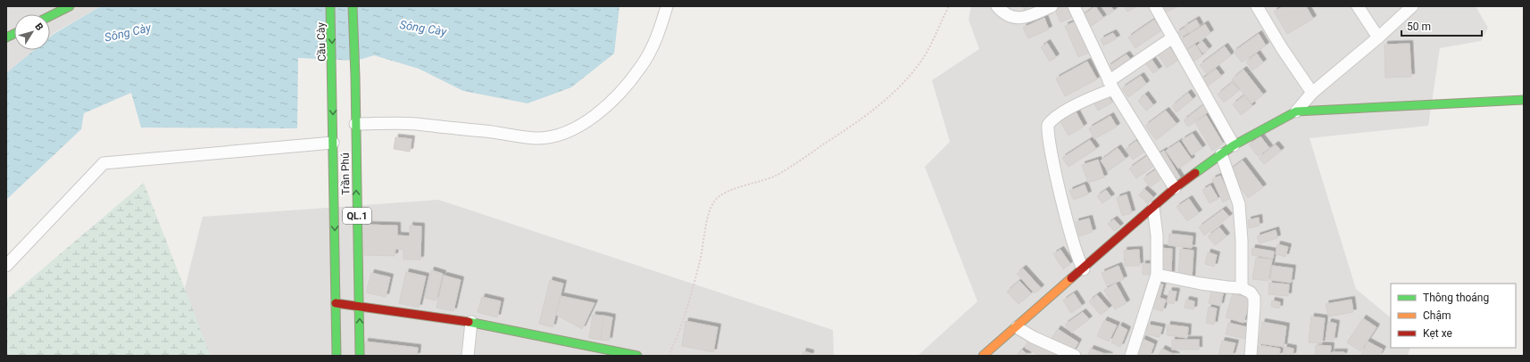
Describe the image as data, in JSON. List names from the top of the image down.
{
  "streets": {
    "street": ["Cầu Cày", "Trần Phú", "QL.1"]
  },
  "crossings": [
    ["Cầu Cày", "Trần Phú"]
  ],
  "one_way": ["Cầu Cày"],
  "water": ["Sông Cày"],
  "legend": ["Thông thoáng", "Chậm", "Kẹt xe"],
  "scale_bar": "50 m",
  "north": "top right"
}
